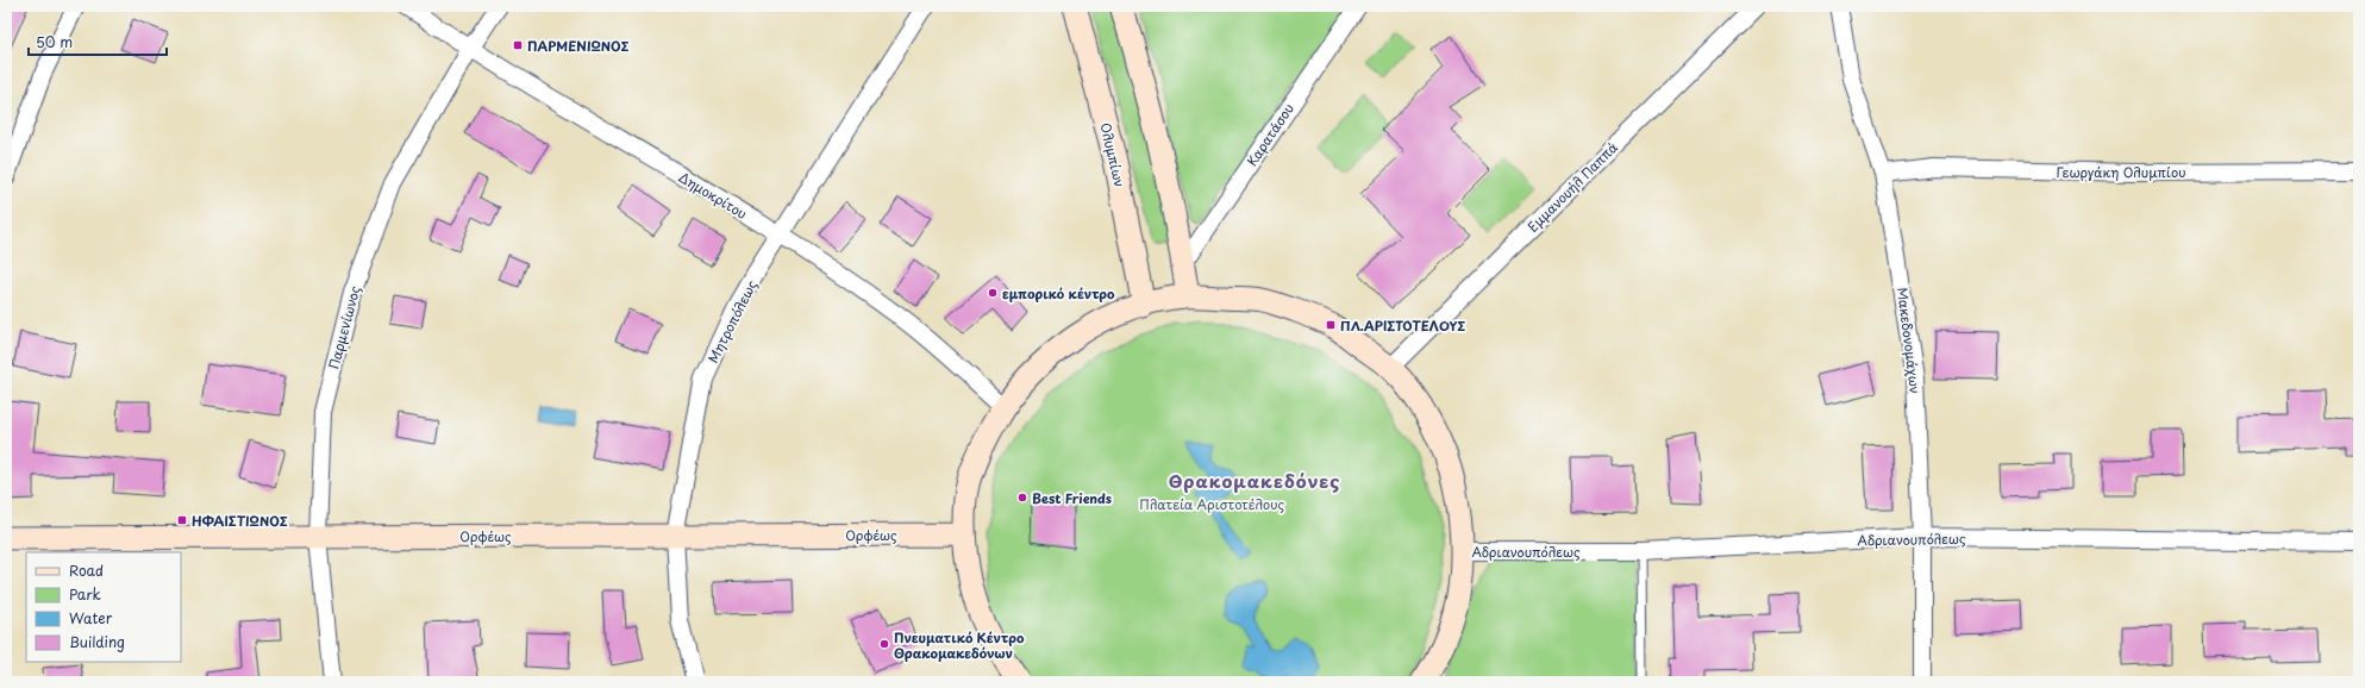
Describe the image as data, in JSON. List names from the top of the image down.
{
  "streets": {
    "street": [
      "Καρατάσου",
      "Ολυμπίων",
      "Γεωργάκη Ολυμπίου",
      "Εμμανουήλ Παππά",
      "Δημοκρίτου",
      "Μητροπόλεως",
      "Παρμενίωνος",
      "Μακεδονομάχων",
      "Ορφέως",
      "Αδριανουπόλεως"
    ]
  },
  "crossings": [
    ["Γεωργάκη Ολυμπίου", "Μακεδονομάχων"],
    ["Δημοκρίτου", "Μητροπόλεως"],
    ["Δημοκρίτου", "Παρμενίωνος"],
    ["Μητροπόλεως", "Ορφέως"],
    ["Παρμενίωνος", "Ορφέως"],
    ["Μακεδονομάχων", "Αδριανουπόλεως"]
  ],
  "districts": ["Θρακομακεδόνες"],
  "parks": ["Πλατεία Αριστοτέλους"],
  "places": {
    "transit": ["ΠΑΡΜΕΝΙΩΝΟΣ", "ΠΛ.ΑΡΙΣΤΟΤΕΛΟΥΣ", "ΗΦΑΙΣΤΙΩΝΟΣ"],
    "other": ["εμπορικό κέντρο", "Best Friends", "Πνευματικό Κέντρο Θρακομακεδόνων"]
  },
  "legend": [
    "Road",
    "Park",
    "Water",
    "Building"
  ],
  "scale_bar": "50 m"
}
